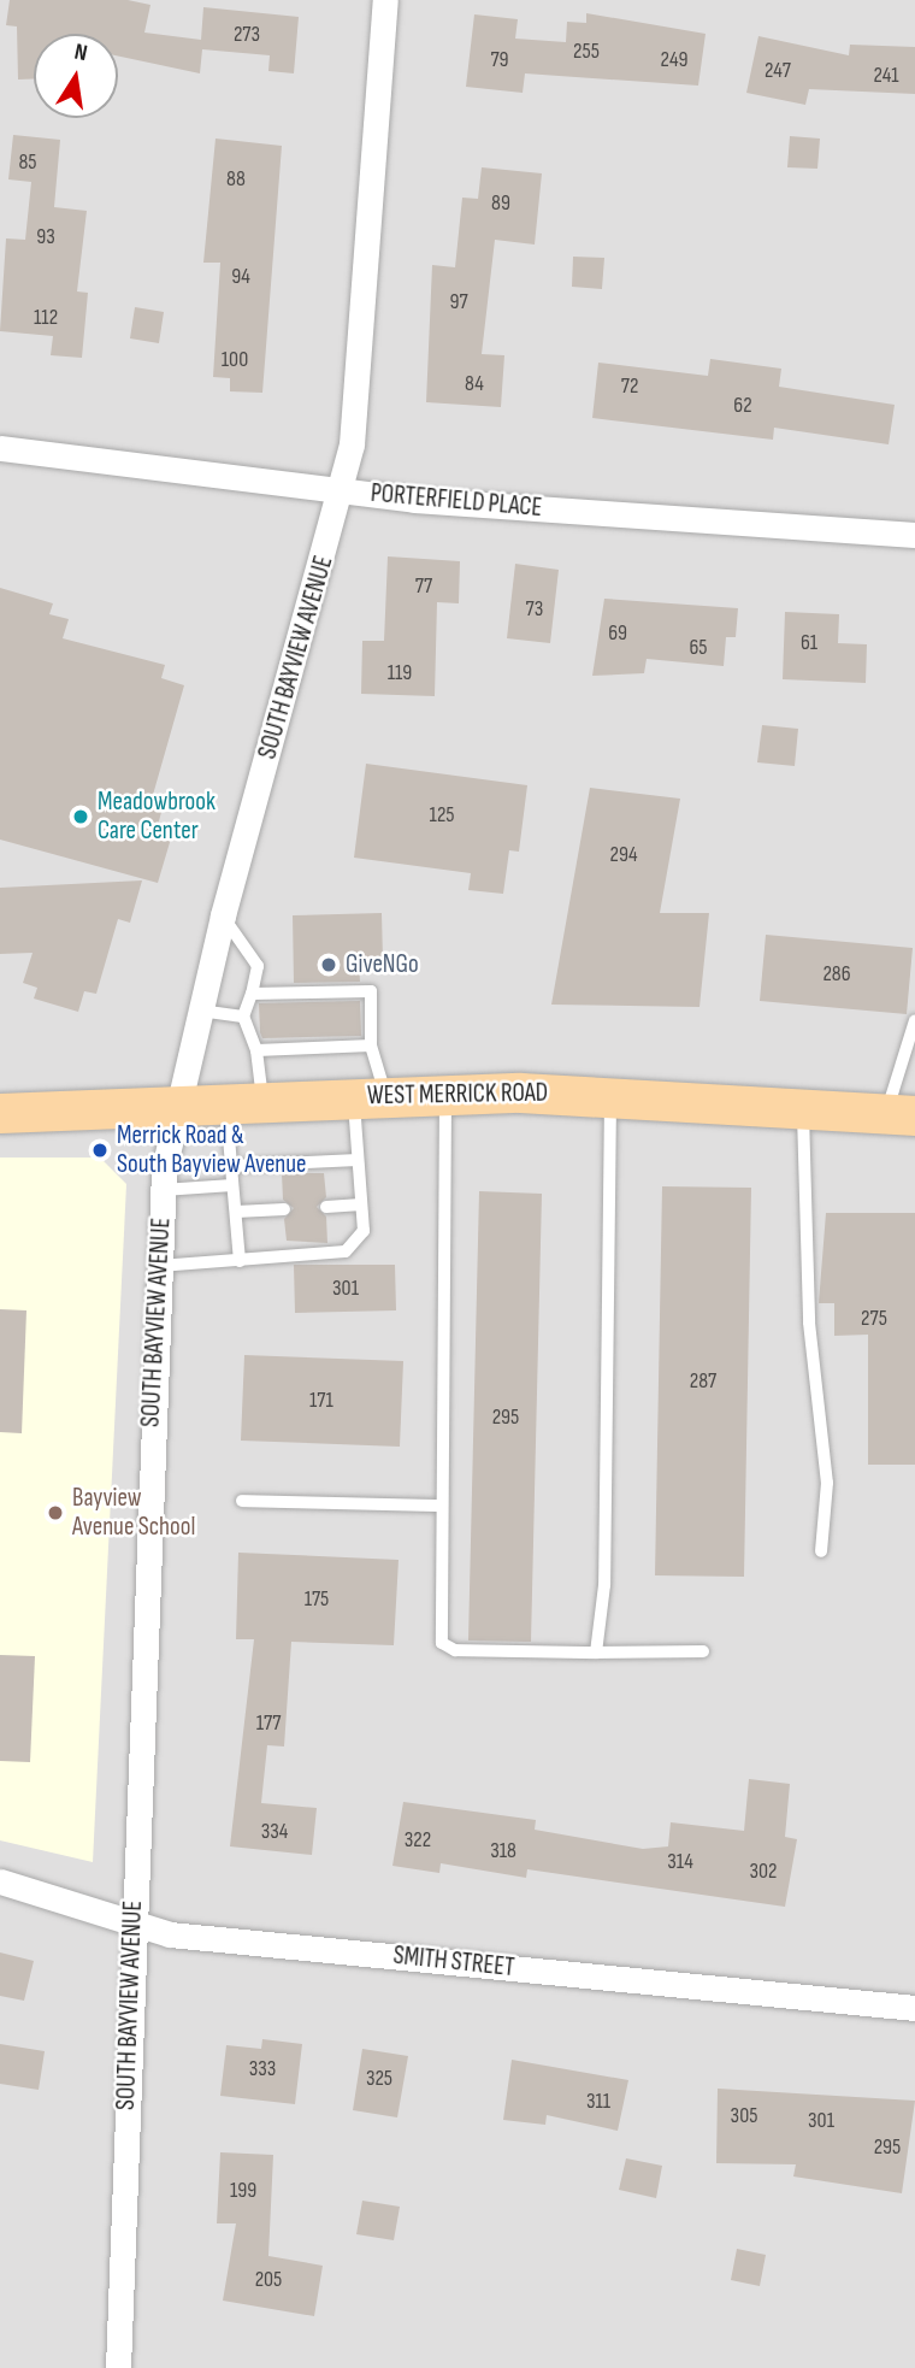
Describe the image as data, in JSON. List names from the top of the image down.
{
  "streets": {
    "main road": ["WEST MERRICK ROAD"],
    "street": ["PORTERFIELD PLACE", "SOUTH BAYVIEW AVENUE", "SMITH STREET"]
  },
  "crossings": [
    ["PORTERFIELD PLACE", "SOUTH BAYVIEW AVENUE"],
    ["SOUTH BAYVIEW AVENUE", "WEST MERRICK ROAD"],
    ["SOUTH BAYVIEW AVENUE", "SMITH STREET"]
  ],
  "places": [
    "Meadowbrook Care Center",
    "GiveNGo",
    "Merrick Road & South Bayview Avenue",
    "Bayview Avenue School"
  ],
  "house_numbers": [
    "273",
    "255",
    "79",
    "249",
    "247",
    "241",
    "85",
    "88",
    "89",
    "93",
    "94",
    "97",
    "112",
    "100",
    "84",
    "72",
    "62",
    "77",
    "73",
    "69",
    "61",
    "65",
    "119",
    "125",
    "294",
    "286",
    "301",
    "275",
    "287",
    "171",
    "295",
    "175",
    "177",
    "334",
    "322",
    "318",
    "314",
    "302",
    "333",
    "325",
    "311",
    "305",
    "301",
    "295",
    "199",
    "205"
  ],
  "north": "top"
}
